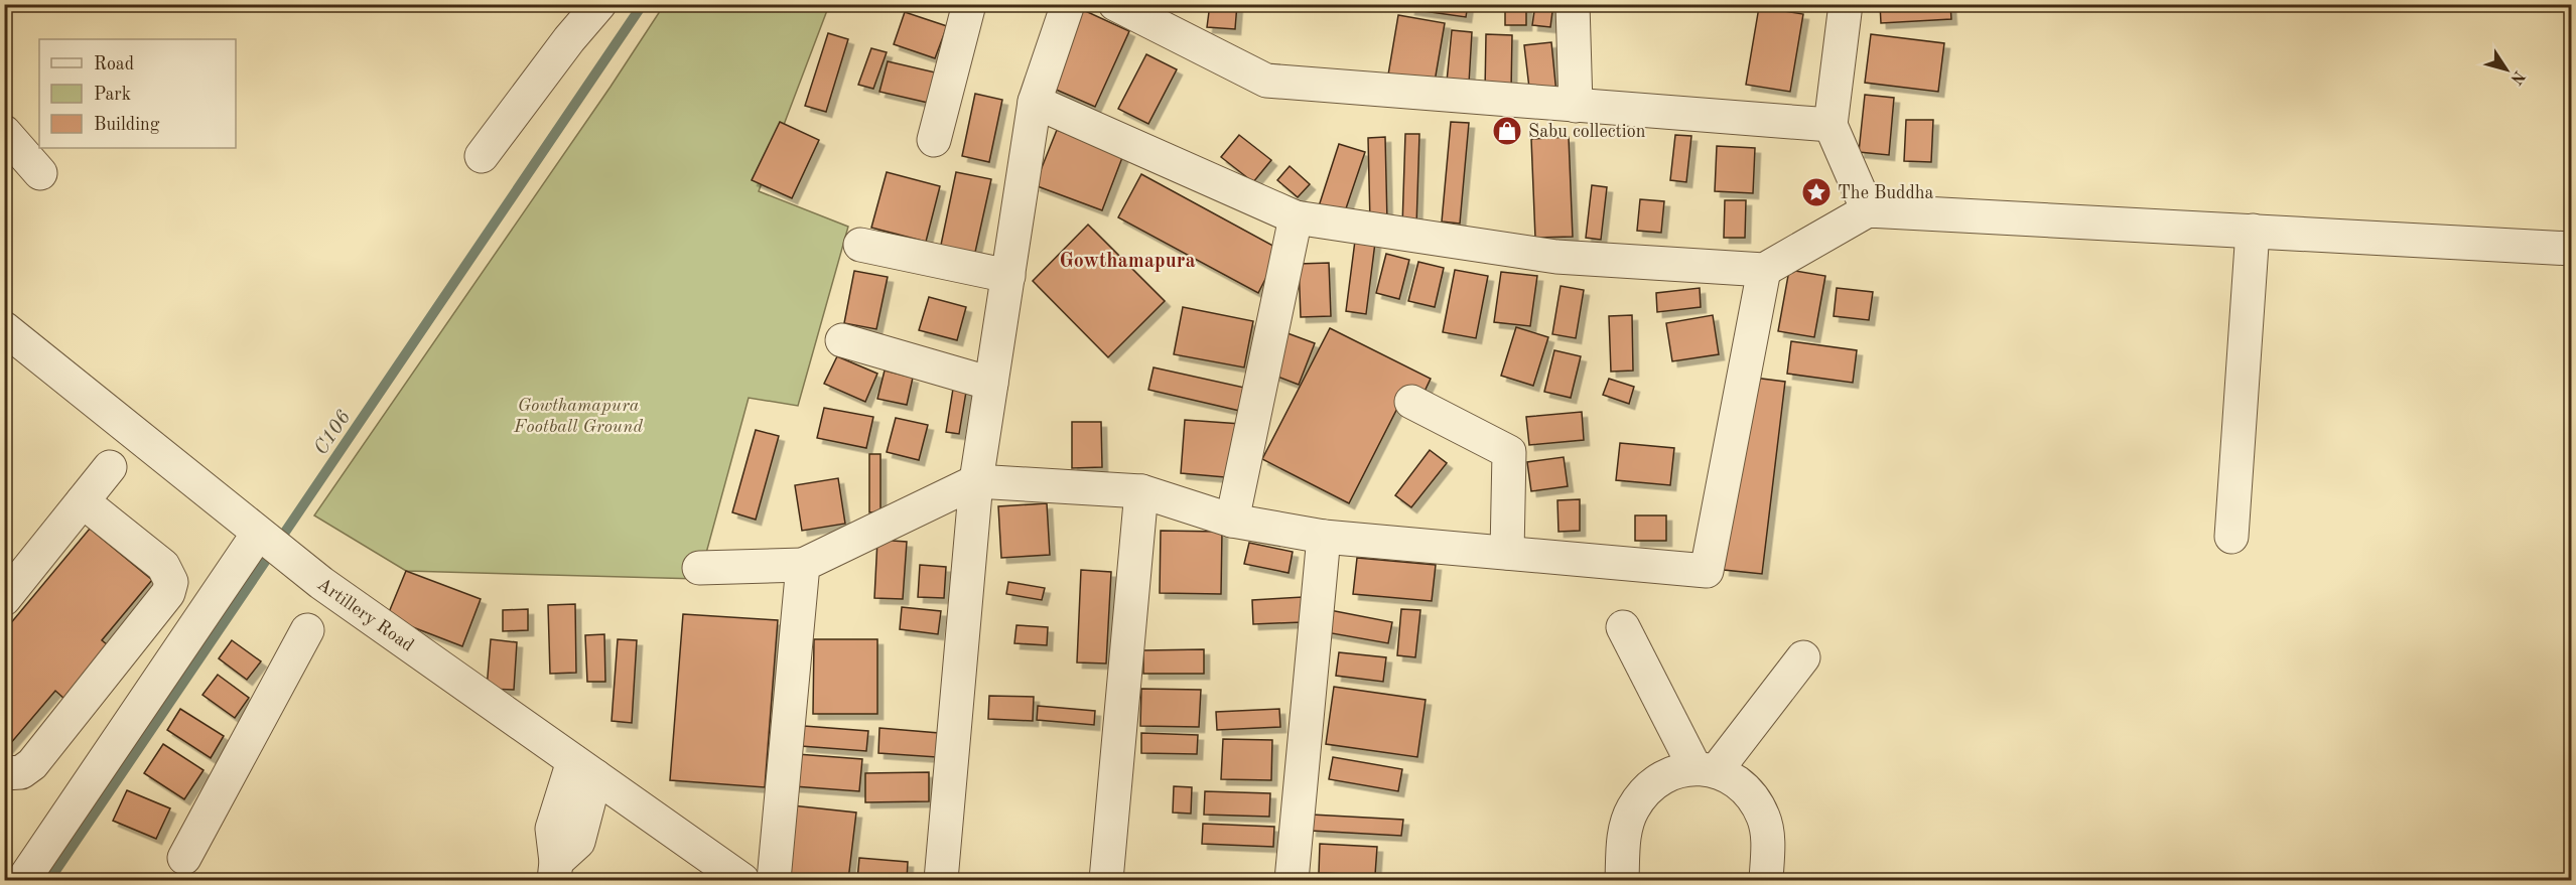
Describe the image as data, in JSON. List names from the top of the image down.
{
  "streets": {
    "street": ["Artillery Road"]
  },
  "districts": ["Gowthamapura"],
  "water": ["C106"],
  "parks": ["Gowthamapura Football Ground"],
  "places": {
    "shop": ["Sabu collection"],
    "place": ["The Buddha"]
  },
  "legend": ["Road", "Park", "Building"],
  "north": "bottom right"
}
